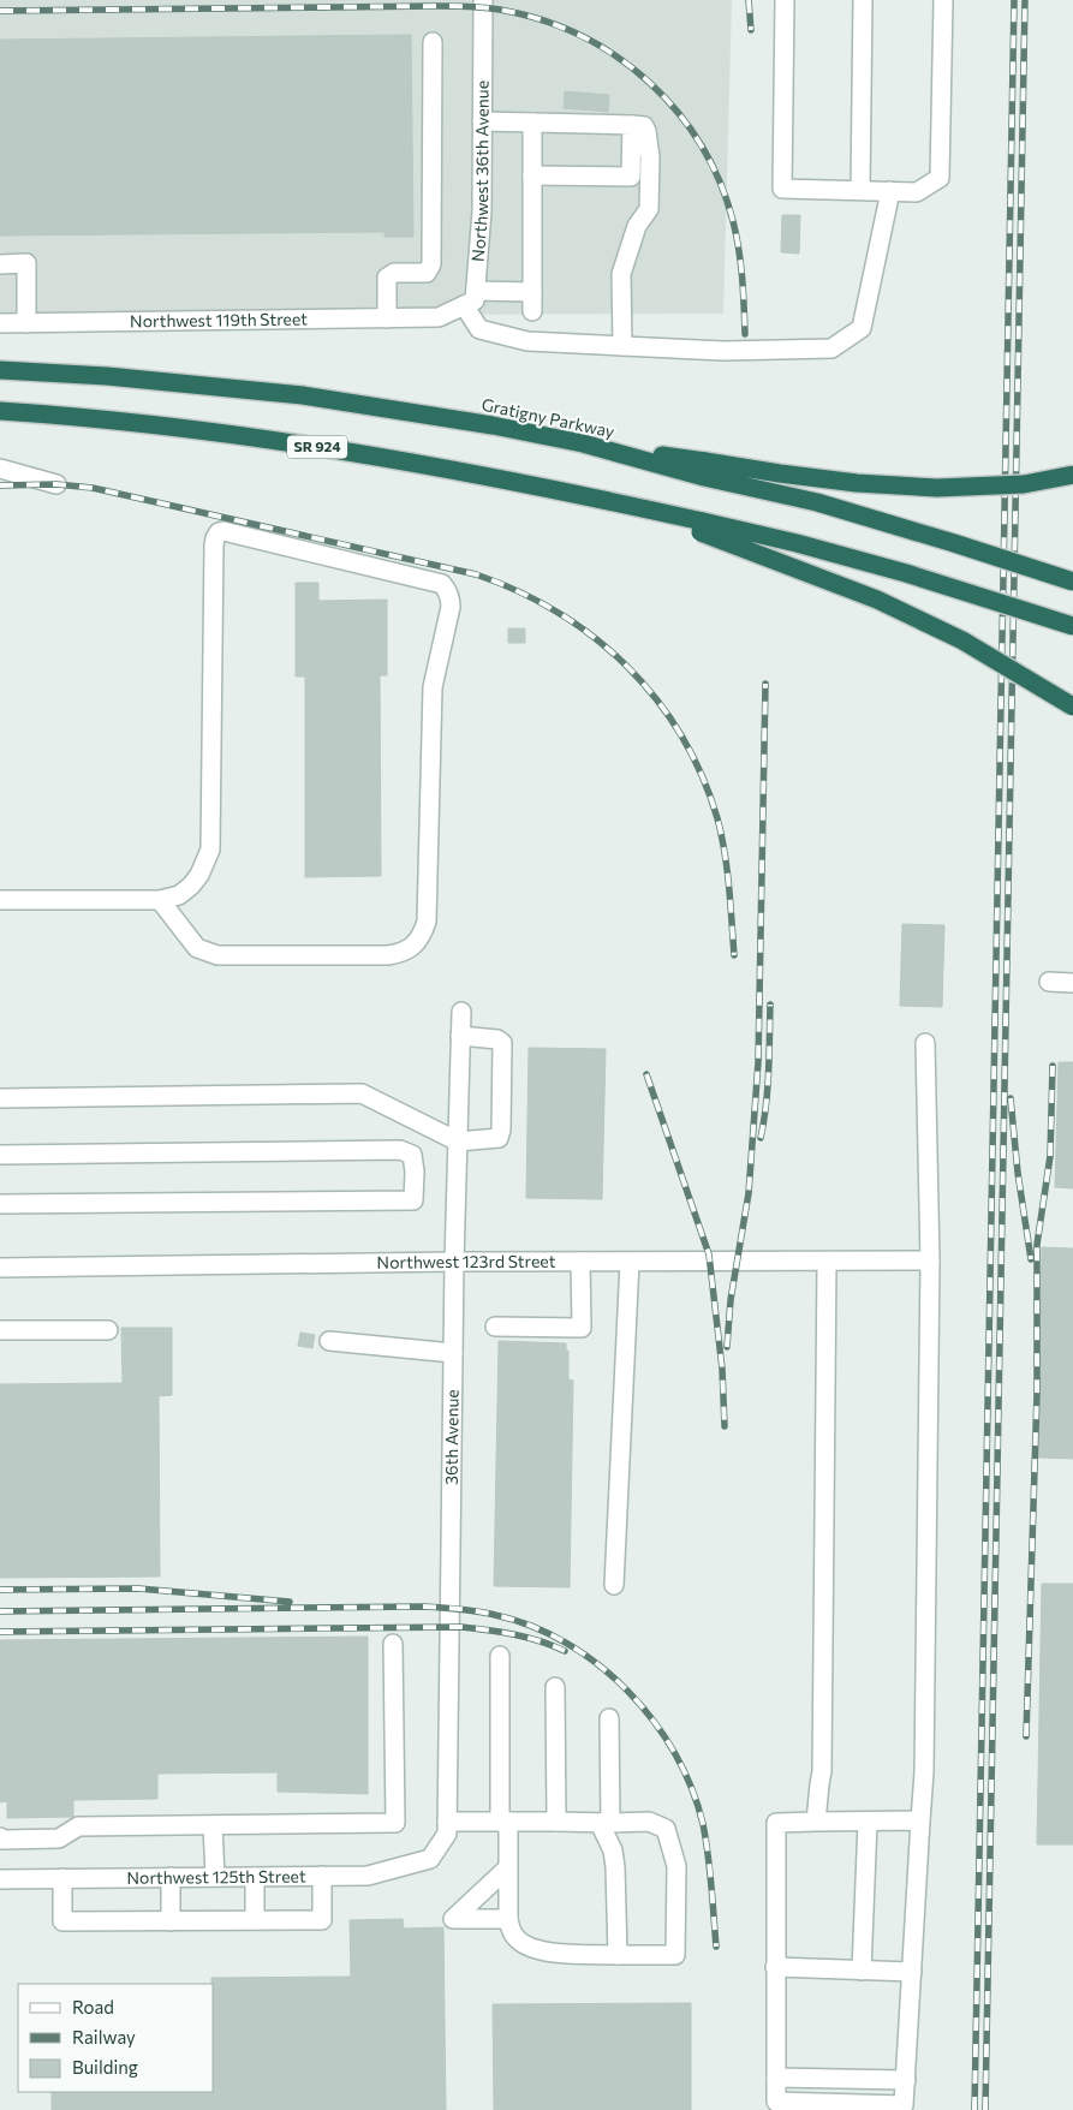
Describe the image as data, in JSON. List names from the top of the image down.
{
  "streets": {
    "highway": ["Gratigny Parkway", "SR 924"],
    "street": [
      "Northwest 36th Avenue",
      "Northwest 119th Street",
      "Northwest 123rd Street",
      "36th Avenue",
      "Northwest 125th Street"
    ]
  },
  "crossings": [
    ["Northwest 123rd Street", "36th Avenue"],
    ["36th Avenue", "Northwest 125th Street"]
  ],
  "legend": ["Road", "Railway", "Building"]
}
